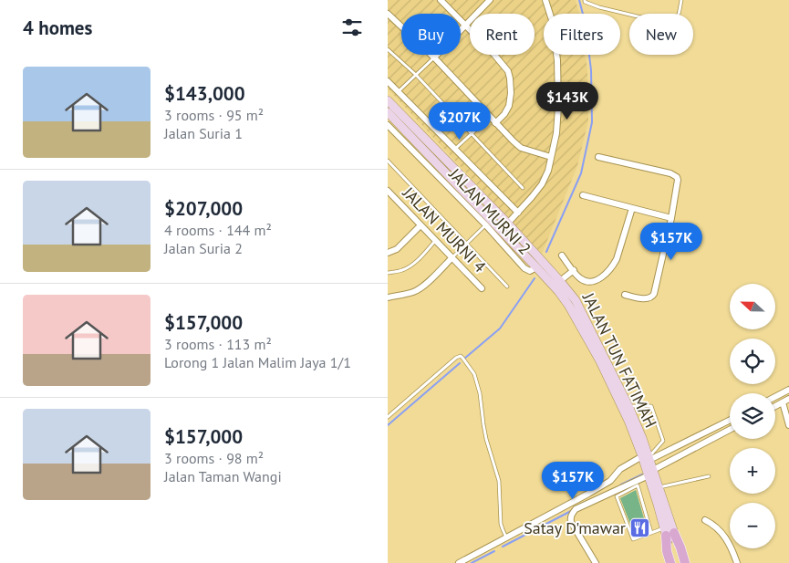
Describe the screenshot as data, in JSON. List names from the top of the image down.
{
  "streets": {
    "main road": ["JALAN TUN FATIMAH"],
    "street": ["JALAN MURNI 2", "JALAN MURNI 4"]
  },
  "crossings": [
    ["JALAN MURNI 2", "JALAN TUN FATIMAH"]
  ],
  "places": {
    "restaurant": ["Satay D'mawar"]
  },
  "north": "left",
  "page": {
    "heading": "4 homes",
    "chip": [
      "Buy",
      "Rent",
      "Filters",
      "New"
    ],
    "list": [
      {
        "name": "$143,000",
        "note": "3 rooms · 95 m² · Jalan Suria 1"
      },
      {
        "name": "$207,000",
        "note": "4 rooms · 144 m² · Jalan Suria 2"
      },
      {
        "name": "$157,000",
        "note": "3 rooms · 113 m² · Lorong 1 Jalan Malim Jaya 1/1"
      },
      {
        "name": "$157,000",
        "note": "3 rooms · 98 m² · Jalan Taman Wangi"
      }
    ],
    "price": [
      "$143K",
      "$207K",
      "$157K",
      "$157K"
    ],
    "map_buttons": ["+", "−"]
  }
}
